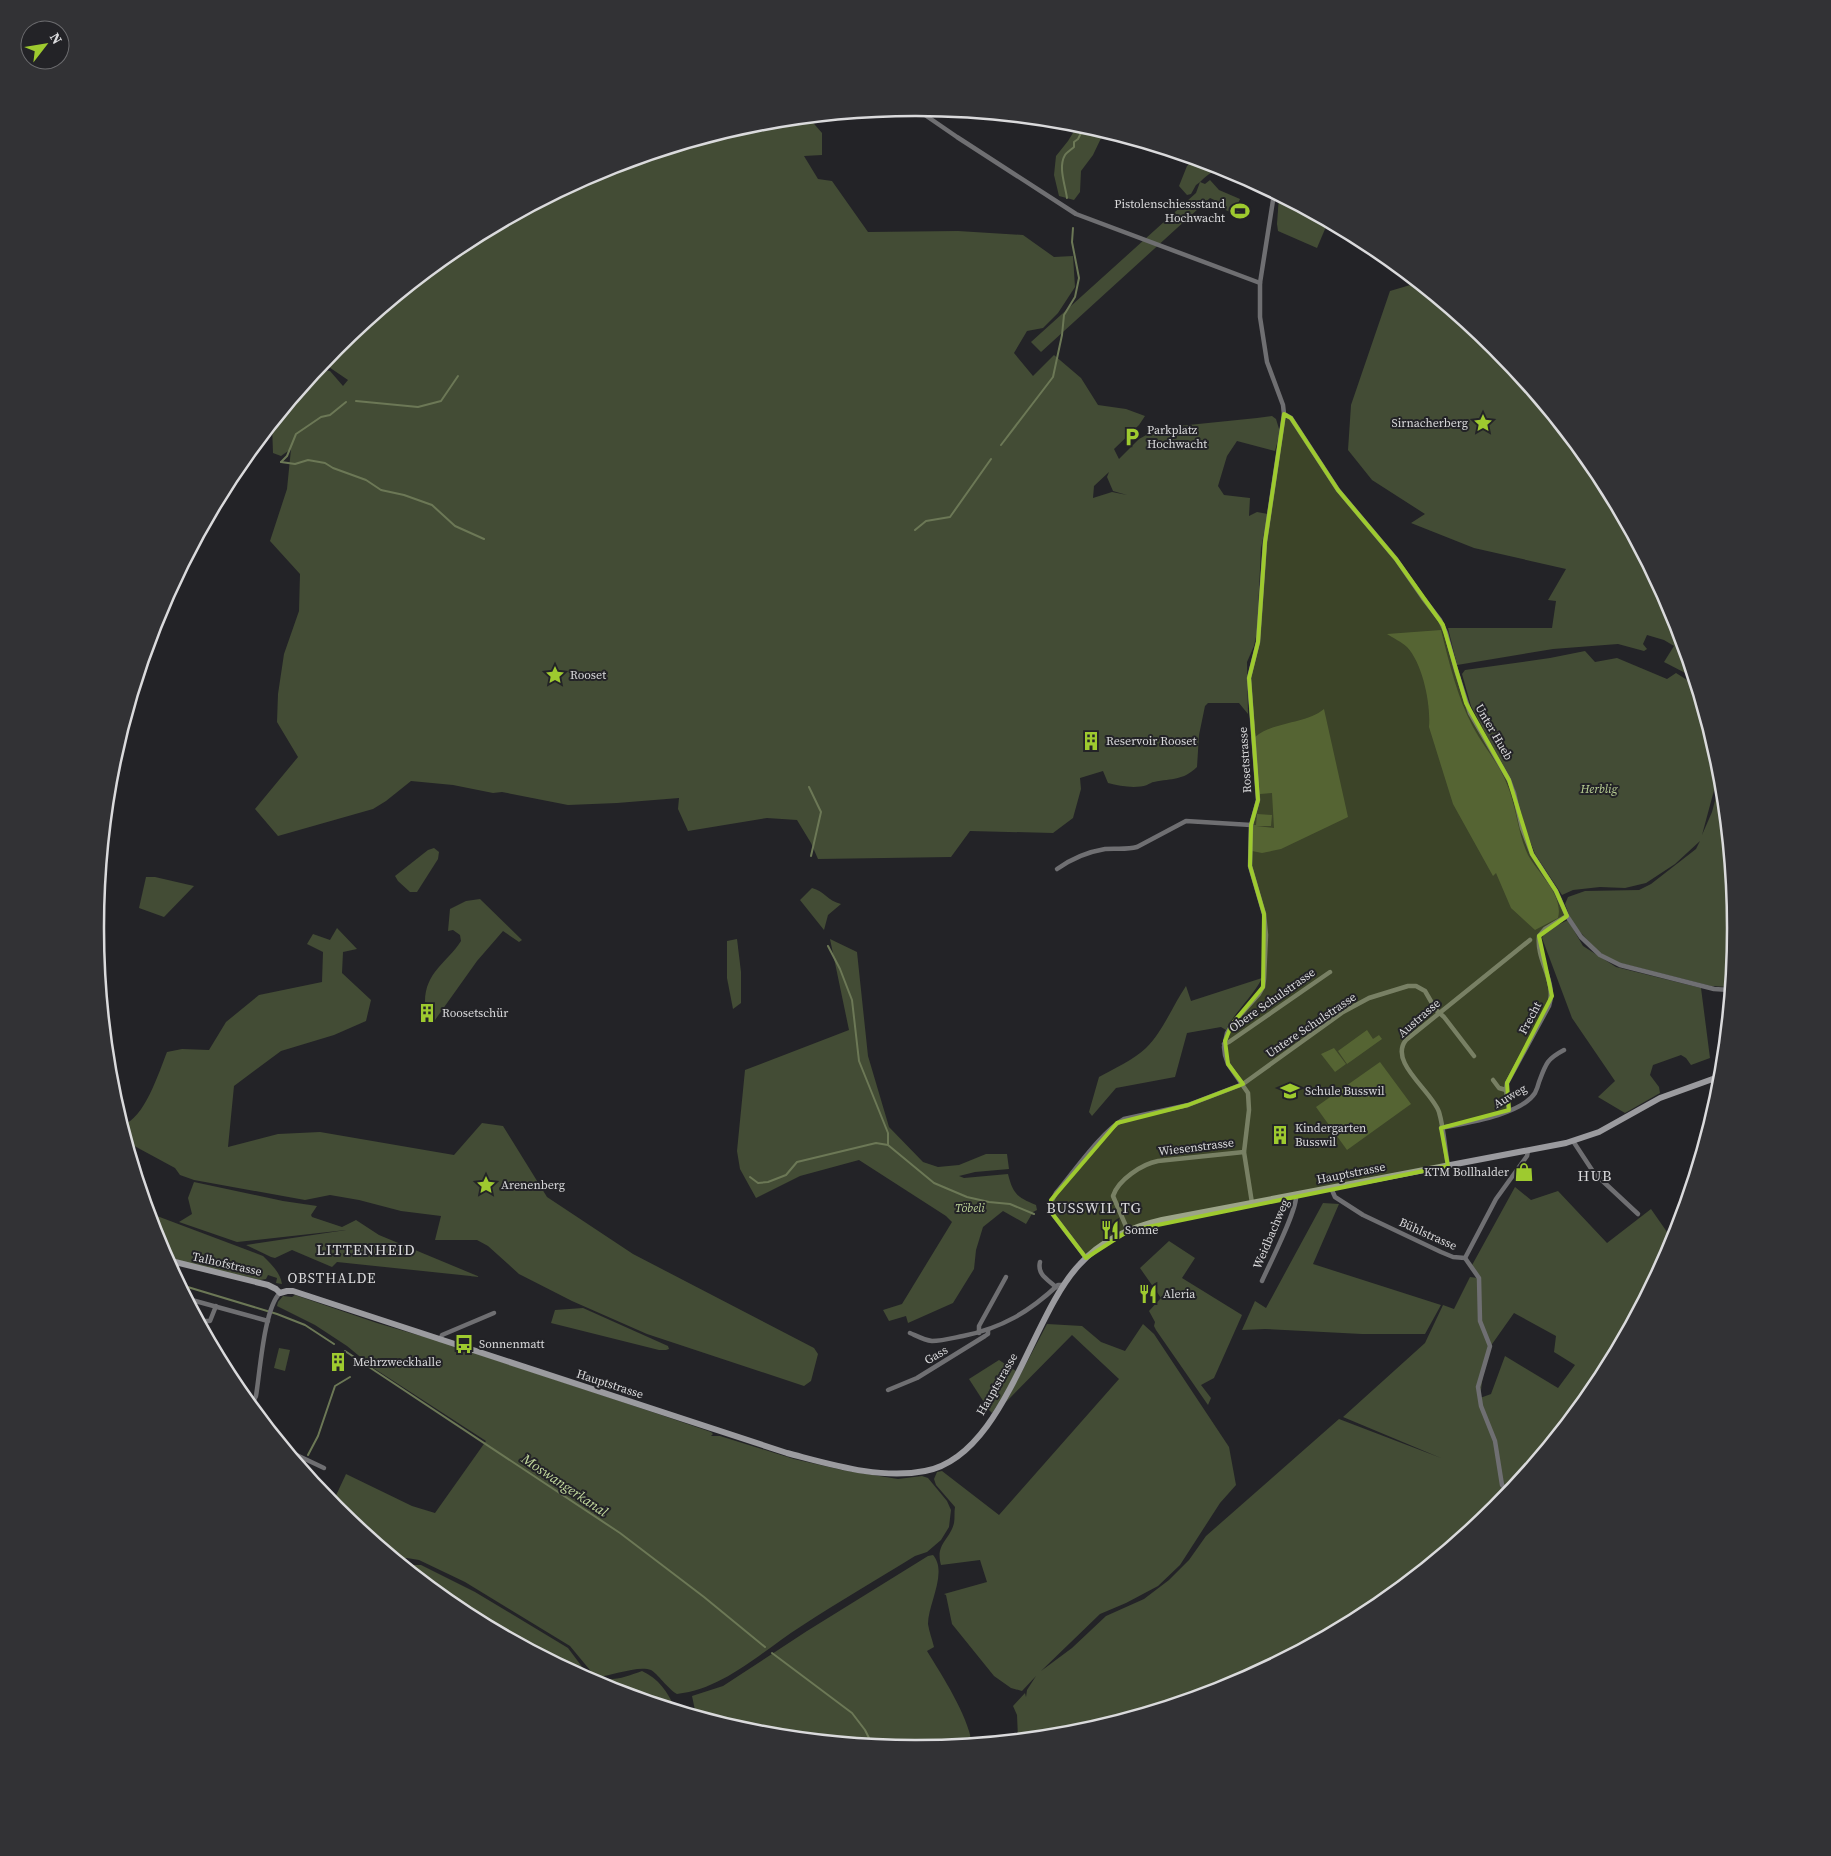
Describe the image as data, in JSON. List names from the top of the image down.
{
  "streets": {
    "street": [
      "Unter Hueb",
      "Rosetstrasse",
      "Obere Schulstrasse",
      "Austrasse",
      "Frecht",
      "Untere Schulstrasse",
      "Auweg",
      "Wiesenstrasse",
      "Hauptstrasse",
      "Weidbachweg",
      "Bühlstrasse",
      "Talhofstrasse",
      "Gass"
    ]
  },
  "crossings": [
    ["Unter Hueb", "Rosetstrasse"],
    ["Unter Hueb", "Frecht"],
    ["Rosetstrasse", "Obere Schulstrasse"],
    ["Austrasse", "Untere Schulstrasse"],
    ["Austrasse", "Auweg"],
    ["Austrasse", "Hauptstrasse"],
    ["Untere Schulstrasse", "Hauptstrasse"],
    ["Wiesenstrasse", "Hauptstrasse"],
    ["Hauptstrasse", "Weidbachweg"],
    ["Hauptstrasse", "Bühlstrasse"],
    ["Hauptstrasse", "Talhofstrasse"]
  ],
  "districts": [
    "HUB",
    "BUSSWIL TG",
    "LITTENHEID",
    "OBSTHALDE"
  ],
  "water": ["Moswangerkanal"],
  "parks": ["Herblig", "Töbeli"],
  "places": {
    "sports": ["Pistolenschiessstand Hochwacht"],
    "place": ["Sirnacherberg", "Rooset", "Arenenberg"],
    "parking": ["Parkplatz Hochwacht"],
    "building": [
      "Reservoir Rooset",
      "Roosetschür",
      "Kindergarten Busswil",
      "Mehrzweckhalle"
    ],
    "school or university": ["Schule Busswil"],
    "shop": ["KTM Bollhalder"],
    "restaurant": ["Sonne", "Aleria"],
    "bus stop": ["Sonnenmatt"]
  },
  "north": "top right"
}
